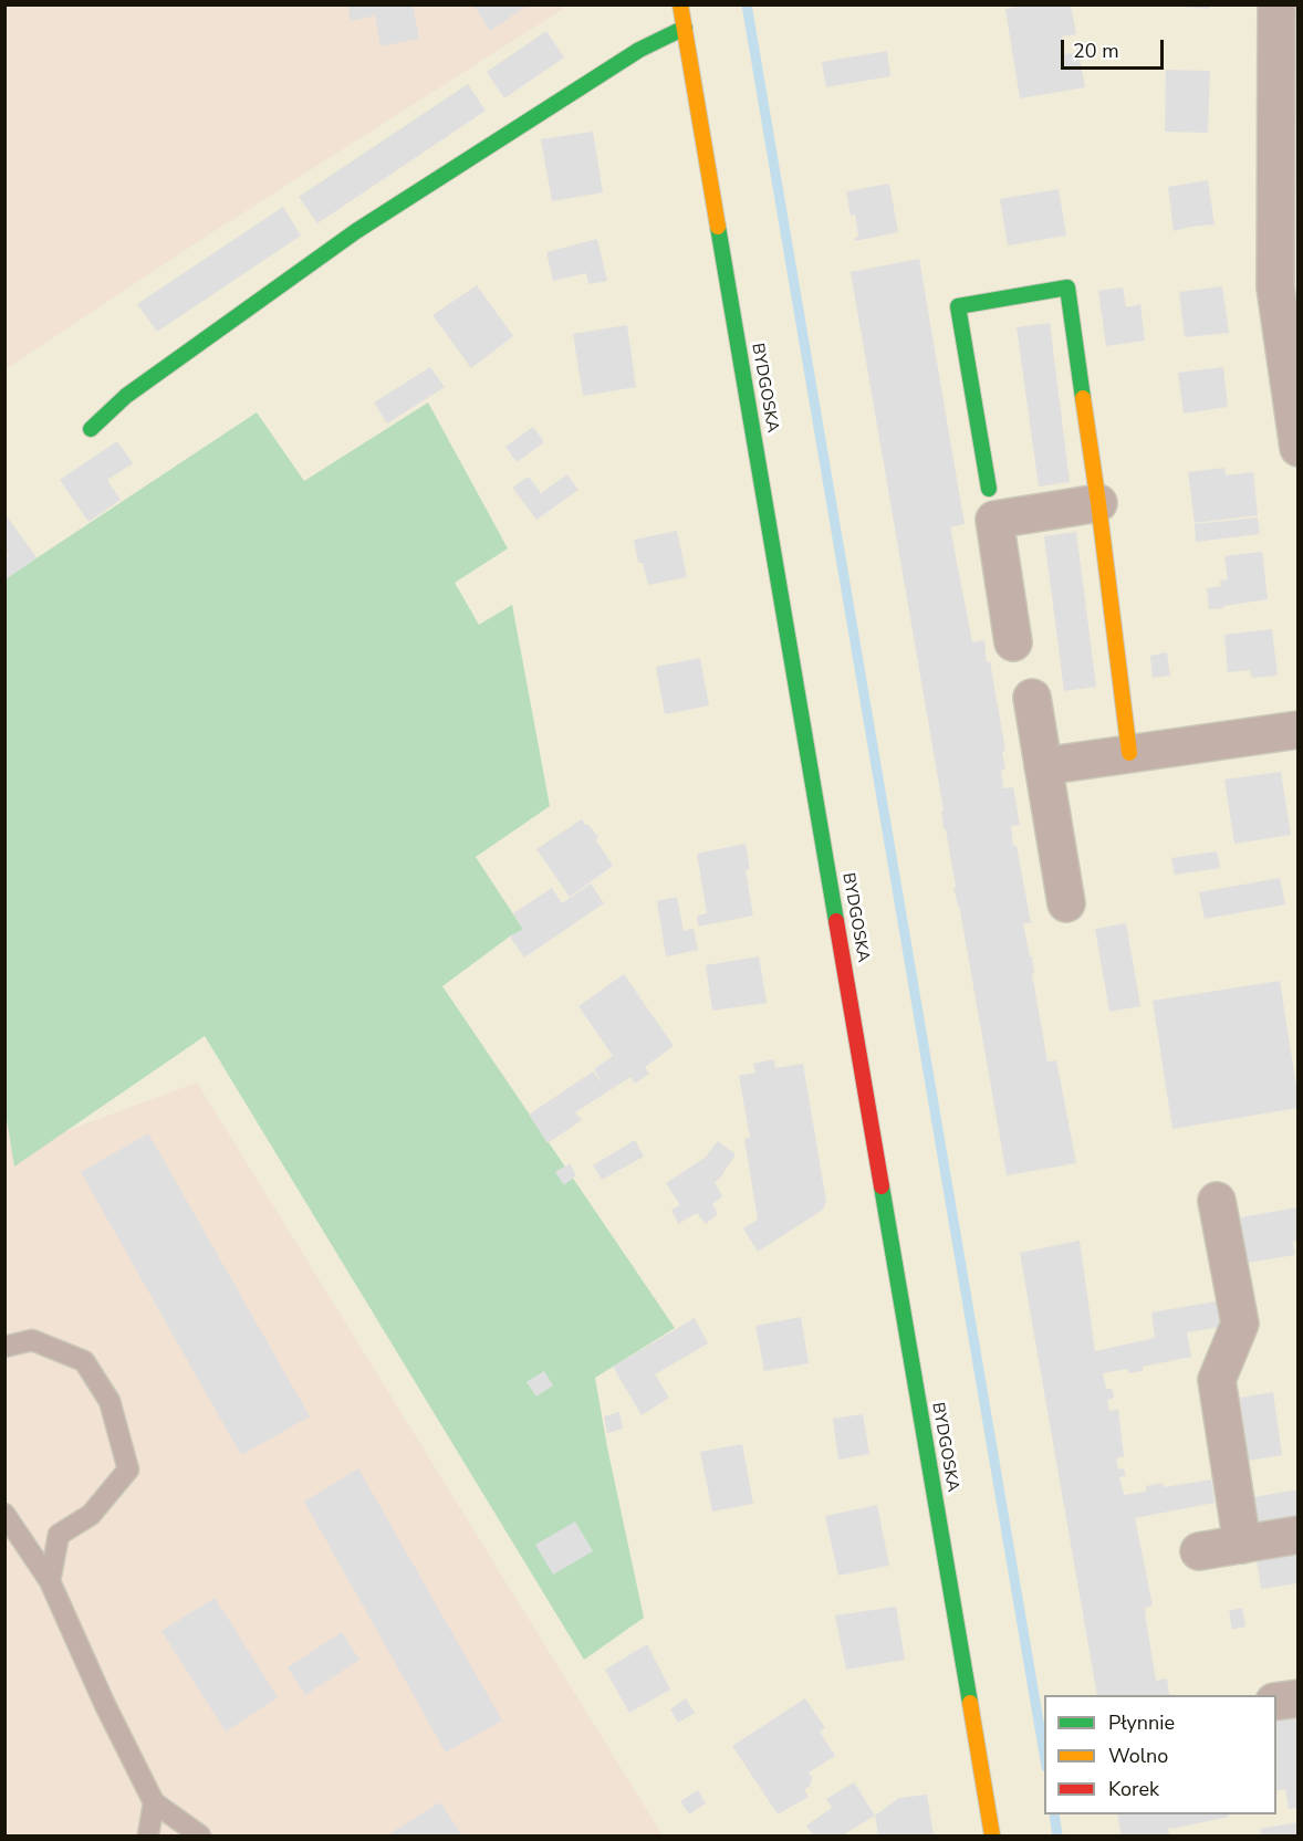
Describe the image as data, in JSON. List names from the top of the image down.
{
  "streets": {
    "main road": ["BYDGOSKA"]
  },
  "legend": ["Płynnie", "Wolno", "Korek"],
  "scale_bar": "20 m"
}
